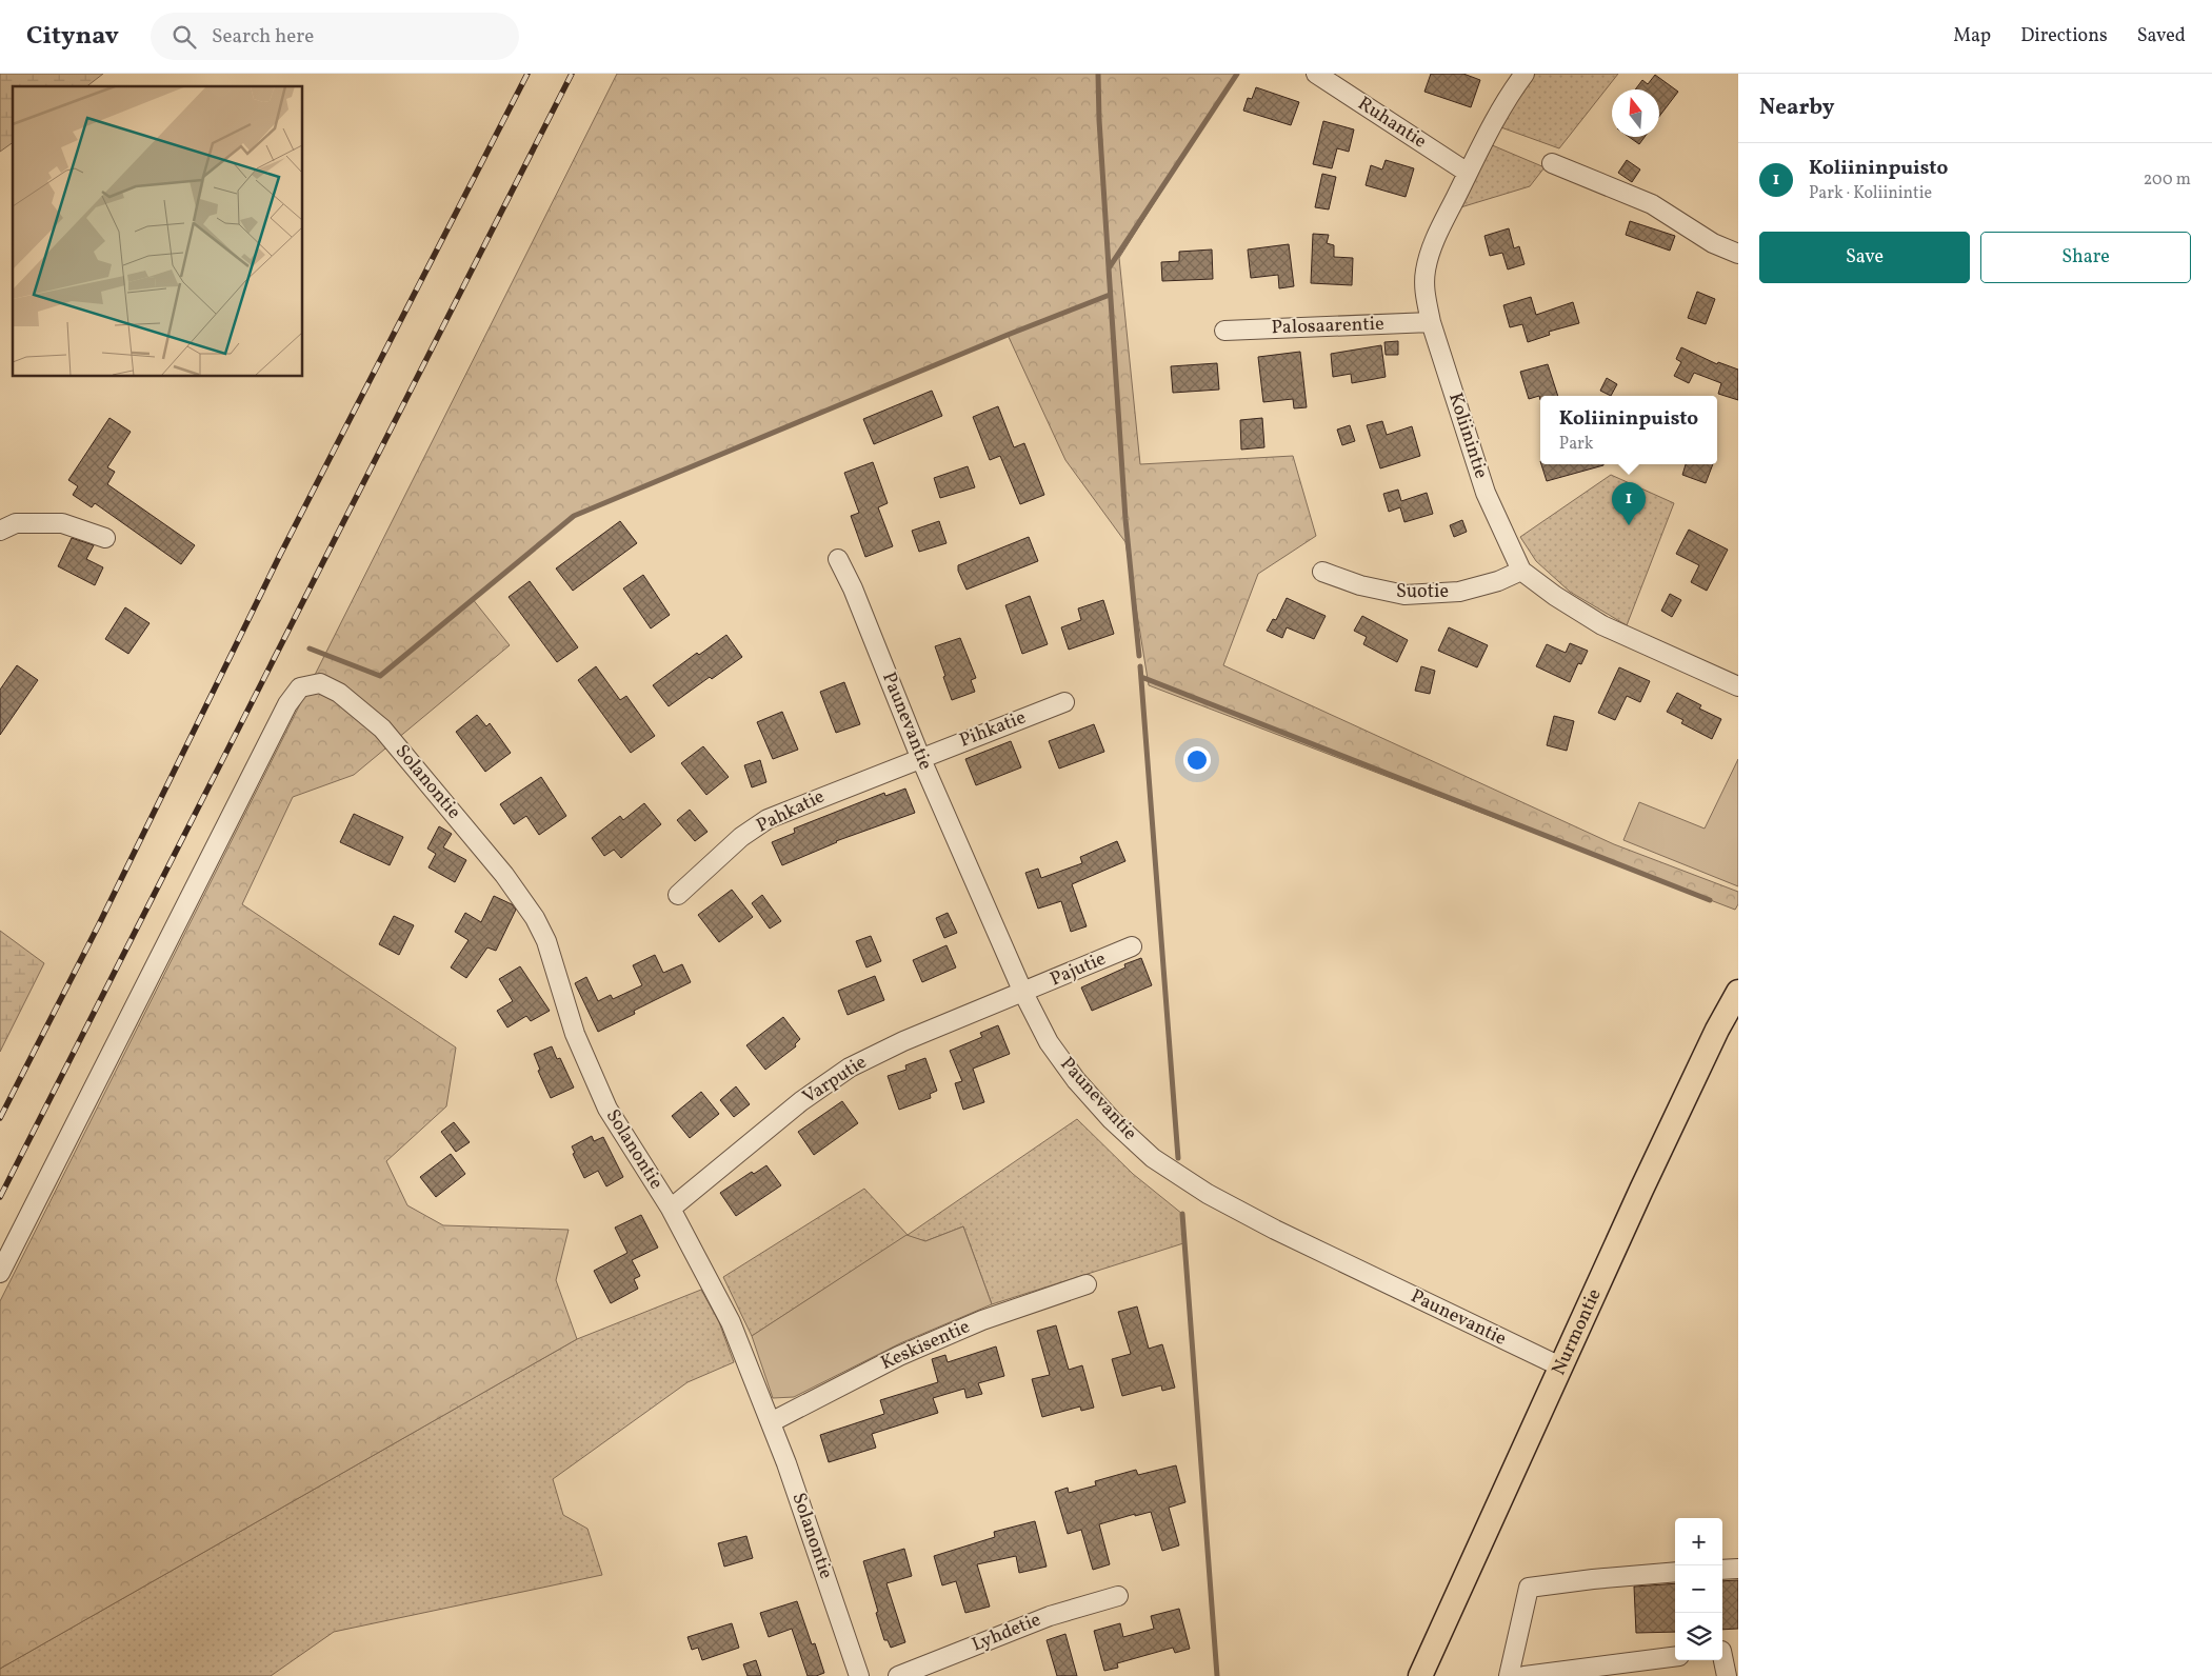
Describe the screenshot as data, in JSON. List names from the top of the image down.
{
  "streets": {
    "main road": ["Nurmontie"],
    "street": [
      "Ruhantie",
      "Palosaarentie",
      "Koliinintie",
      "Suotie",
      "Paunevantie",
      "Pihkatie",
      "Solanontie",
      "Pahkatie",
      "Pajutie",
      "Varputie",
      "Keskisentie",
      "Lyhdetie"
    ]
  },
  "crossings": [
    ["Ruhantie", "Koliinintie"],
    ["Palosaarentie", "Koliinintie"],
    ["Koliinintie", "Suotie"],
    ["Paunevantie", "Pihkatie"],
    ["Paunevantie", "Pahkatie"],
    ["Paunevantie", "Pajutie"],
    ["Paunevantie", "Varputie"],
    ["Paunevantie", "Nurmontie"],
    ["Pihkatie", "Pahkatie"],
    ["Solanontie", "Varputie"],
    ["Solanontie", "Keskisentie"],
    ["Pajutie", "Varputie"]
  ],
  "north": "top",
  "page": {
    "header": "Citynav",
    "search": "Search here",
    "nav": ["Map", "Directions", "Saved"],
    "heading": "Nearby",
    "list": [
      {
        "mark": "1",
        "name": "Koliininpuisto",
        "note": "Park · Koliinintie",
        "value": "200 m"
      }
    ],
    "buttons": ["Save", "Share"],
    "popup": ["Koliininpuisto", "Park"],
    "pins": "1",
    "map_buttons": ["+", "−"]
  }
}
